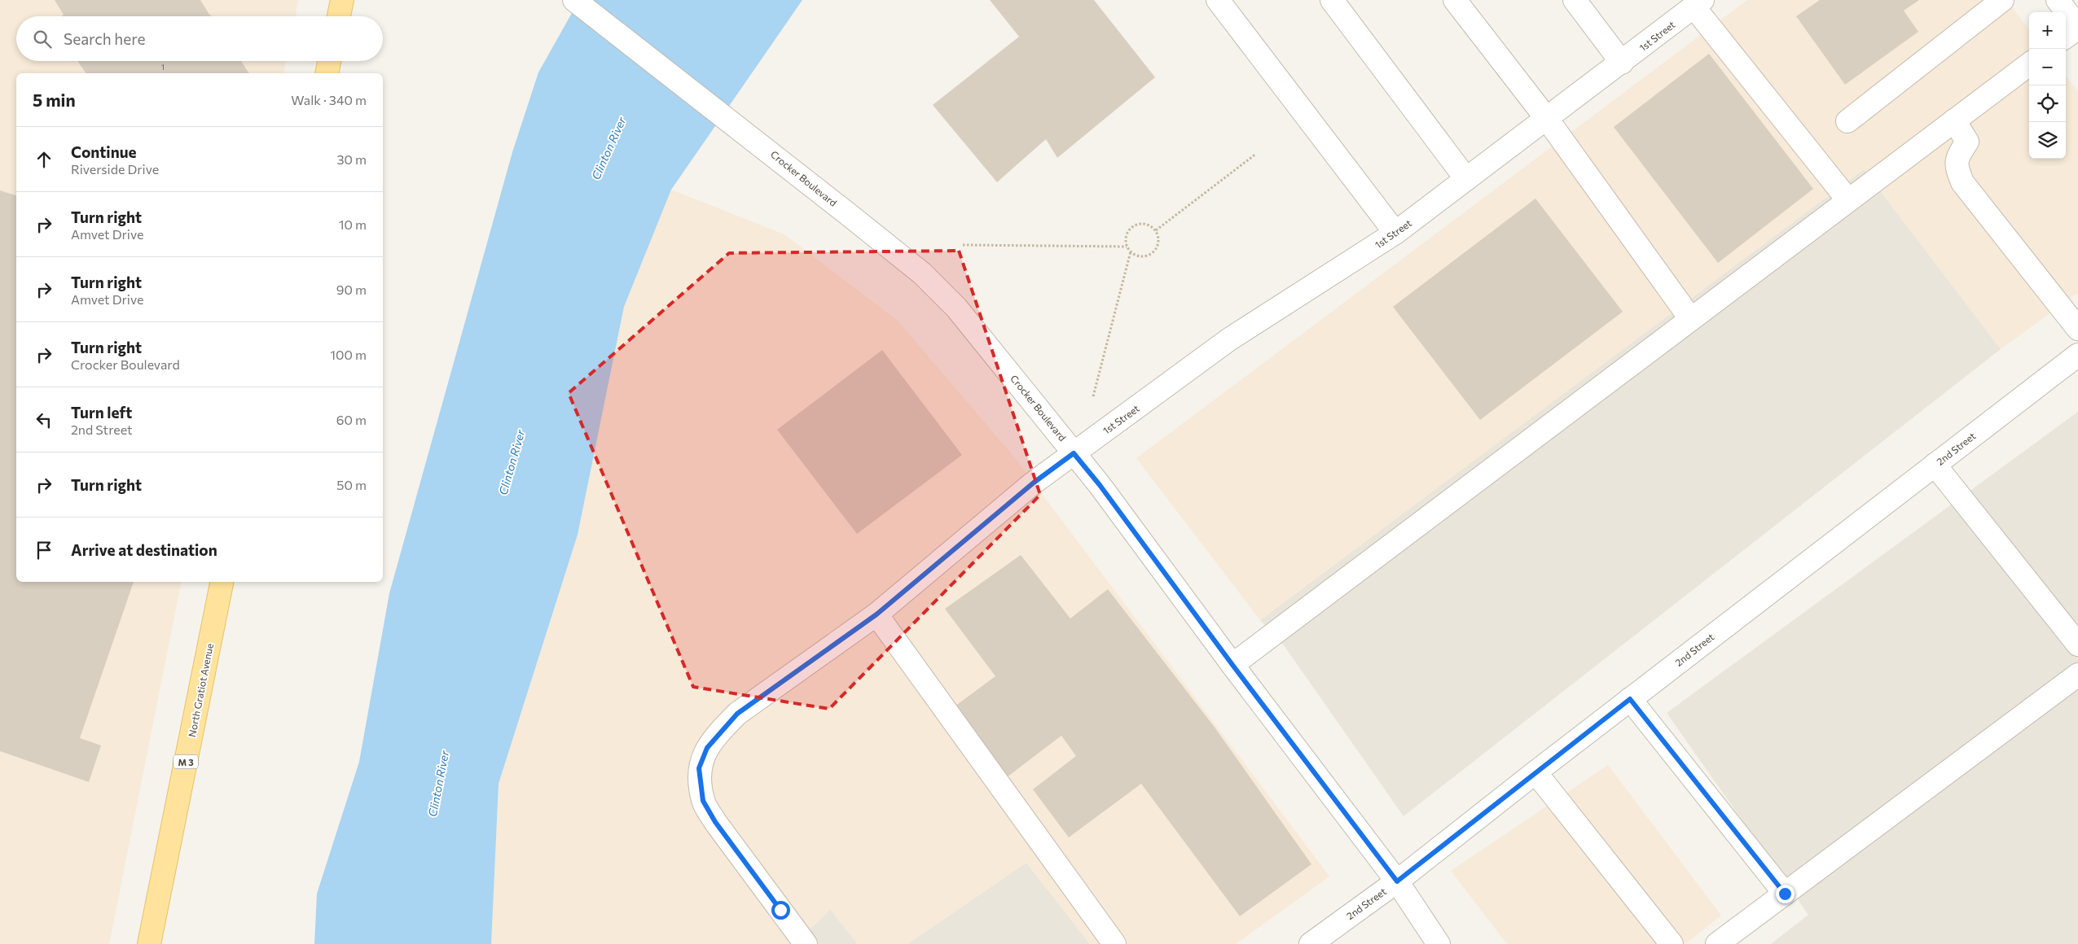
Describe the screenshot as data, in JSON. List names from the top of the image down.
{
  "streets": {
    "main road": ["North Gratiot Avenue", "M 3"],
    "street": ["1st Street", "Crocker Boulevard", "2nd Street"]
  },
  "crossings": [
    ["1st Street", "Crocker Boulevard"],
    ["Crocker Boulevard", "2nd Street"]
  ],
  "water": ["Clinton River"],
  "house_numbers": ["1"],
  "page": {
    "map_buttons": ["+", "−"],
    "search": "Search here",
    "heading": ["5 min", "Walk · 340 m"],
    "list": [
      ["Continue", "Riverside Drive", "30 m"],
      ["Turn right", "Amvet Drive", "10 m"],
      ["Turn right", "Amvet Drive", "90 m"],
      ["Turn right", "Crocker Boulevard", "100 m"],
      ["Turn left", "2nd Street", "60 m"],
      ["Turn right", "50 m"],
      "Arrive at destination"
    ]
  }
}
